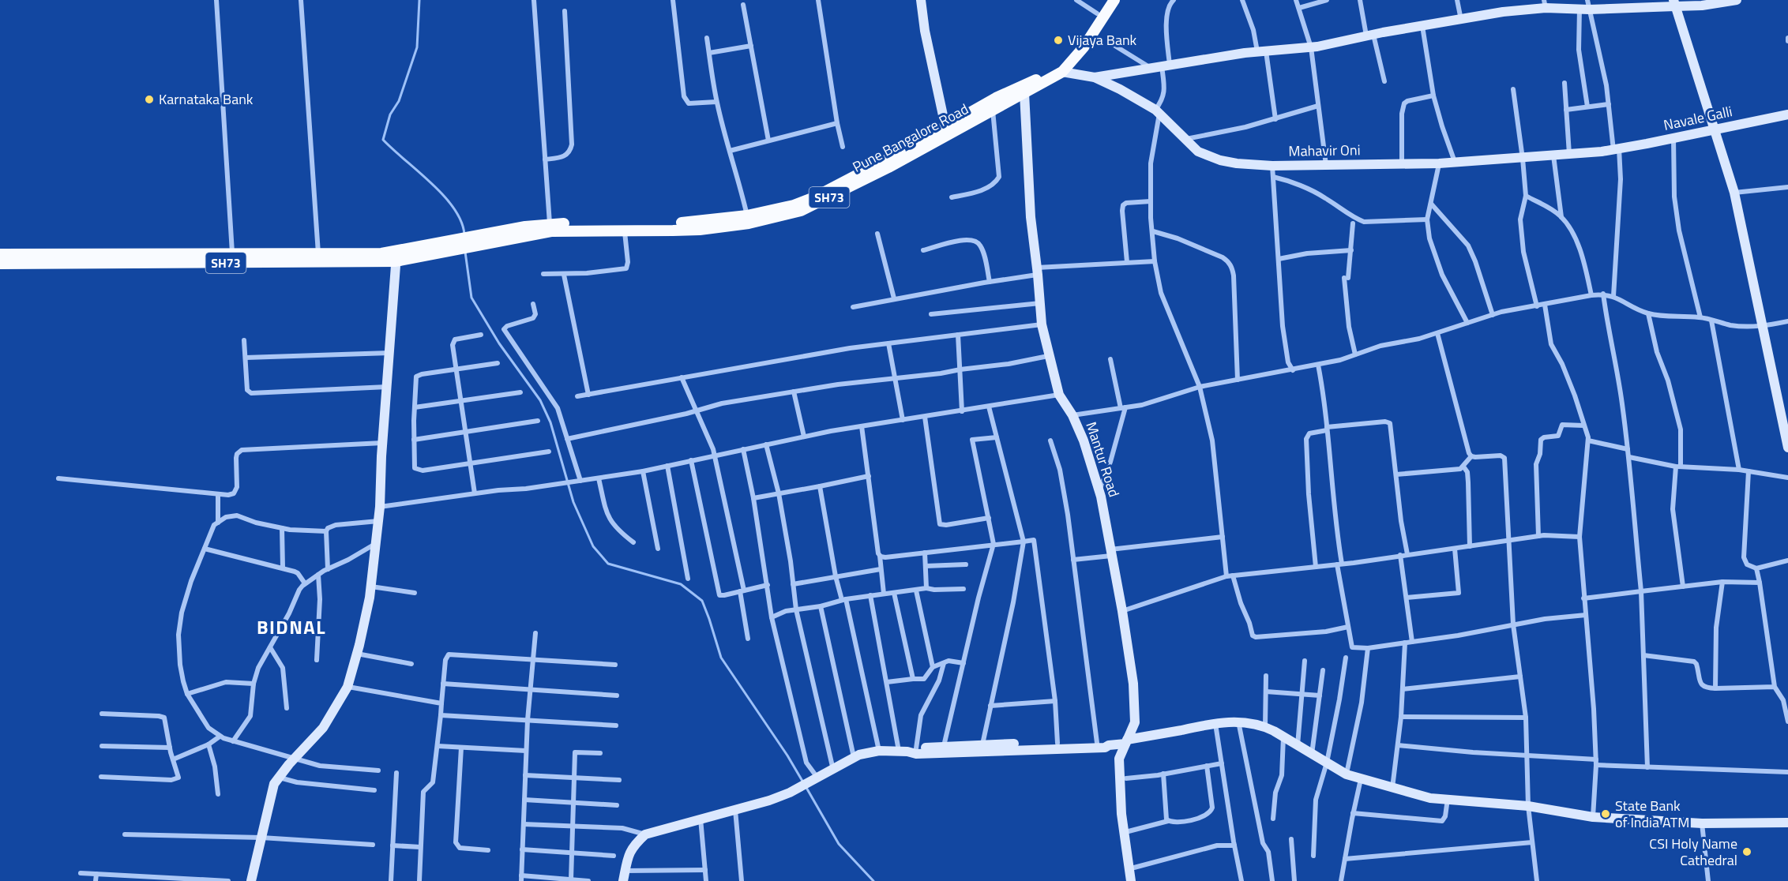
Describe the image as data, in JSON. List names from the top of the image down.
{
  "streets": {
    "main road": ["Pune Bangalore Road", "SH73"],
    "street": ["Navale Galli", "Mahavir Oni", "Mantur Road"]
  },
  "crossings": [
    ["Navale Galli", "Mahavir Oni"],
    ["Pune Bangalore Road", "Mahavir Oni"],
    ["Pune Bangalore Road", "SH73"],
    ["Pune Bangalore Road", "Mantur Road"]
  ],
  "districts": ["BIDNAL"],
  "places": [
    "Vijaya Bank",
    "Karnataka Bank",
    "State Bank of India ATM",
    "CSI Holy Name Cathedral"
  ]
}
